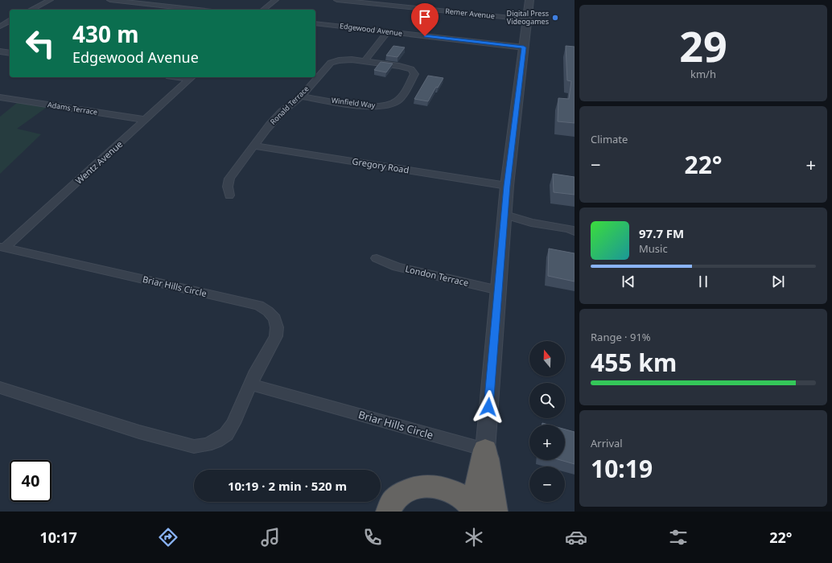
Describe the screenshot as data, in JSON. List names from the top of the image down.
{
  "streets": {
    "street": [
      "Remer Avenue",
      "Edgewood Avenue",
      "Winfield Way",
      "Ronald Terrace",
      "Adams Terrace",
      "Wentz Avenue",
      "Gregory Road",
      "London Terrace",
      "Briar Hills Circle"
    ]
  },
  "crossings": [
    ["Winfield Way", "Ronald Terrace"],
    ["Ronald Terrace", "Gregory Road"],
    ["Adams Terrace", "Wentz Avenue"],
    ["Wentz Avenue", "Briar Hills Circle"]
  ],
  "places": ["Digital Press Videogames"],
  "north": "top",
  "page": {
    "tile": [
      ["29", "km/h"],
      "Climate",
      ["Range · 91%", "455 km"],
      ["Arrival", "10:19"]
    ],
    "turn": ["430 m", "Edgewood Avenue"],
    "heat": ["−", "22°", "+"],
    "song": ["97.7 FM", "Music"],
    "map_buttons": ["+", "−"],
    "limit": "40",
    "trip": "10:19 · 2 min · 520 m",
    "tabs": ["10:17", "22°"]
  }
}
